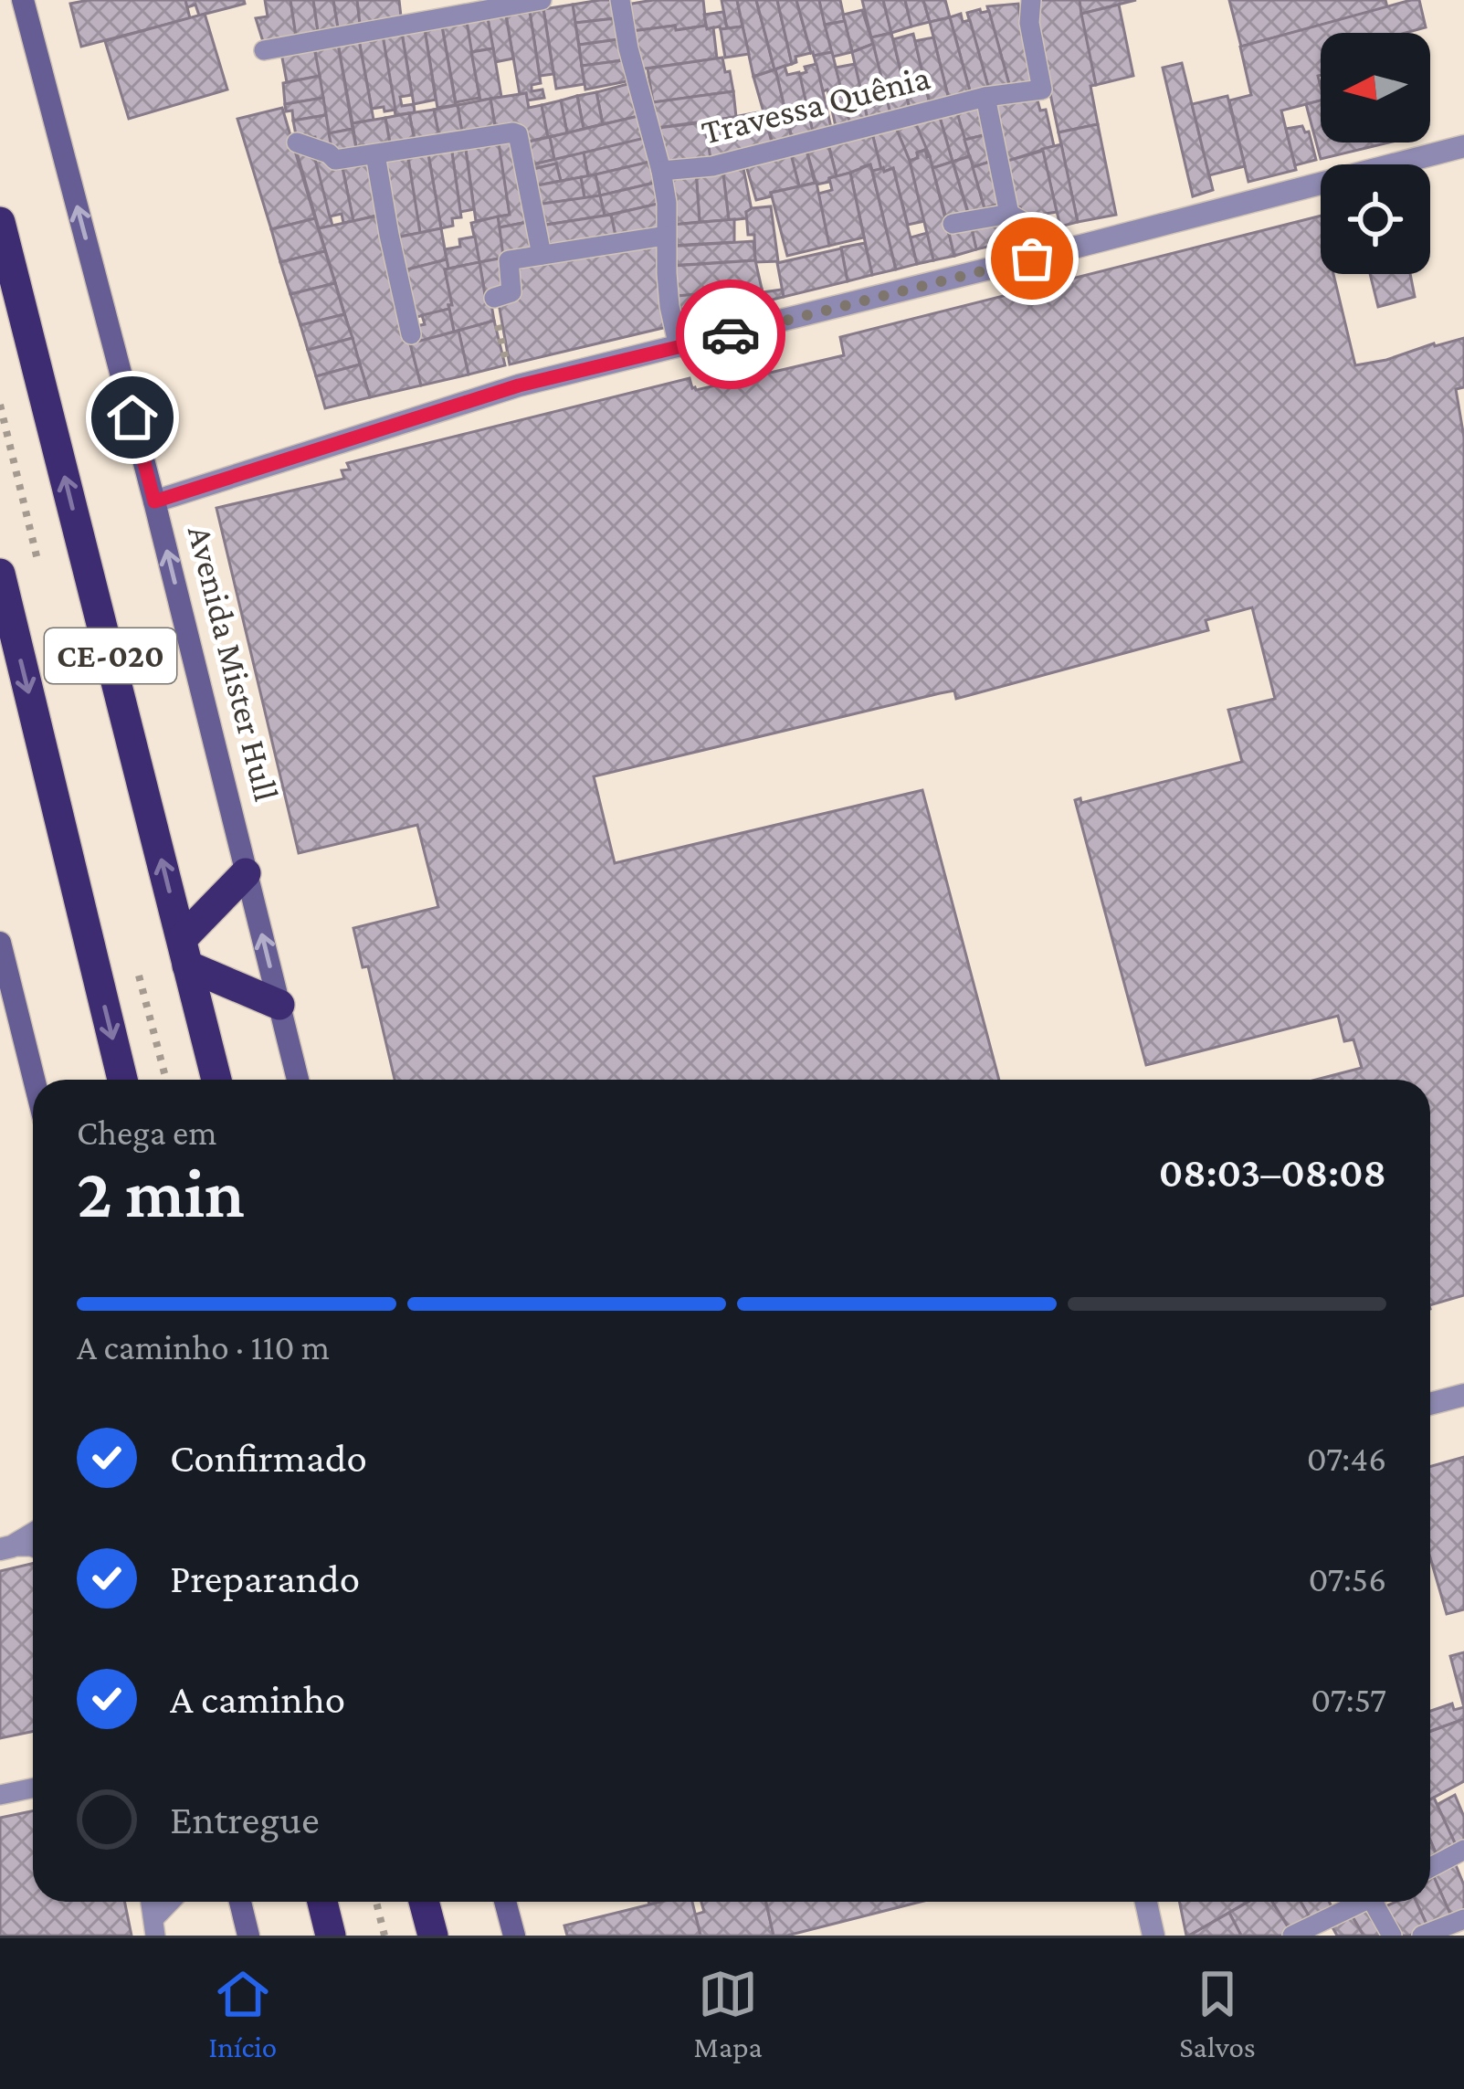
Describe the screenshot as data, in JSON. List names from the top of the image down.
{
  "streets": {
    "highway": ["CE-020"],
    "main road": ["Avenida Mister Hull"],
    "lane": ["Travessa Quênia"]
  },
  "one_way": ["Avenida Mister Hull"],
  "north": "left",
  "page": {
    "heading": ["2 min", "Chega em", "08:03–08:08"],
    "bar": "A caminho · 110 m",
    "list": [
      ["Confirmado", "07:46"],
      ["Preparando", "07:56"],
      ["A caminho", "07:57"],
      "Entregue"
    ],
    "tabs": ["Início", "Mapa", "Salvos"]
  }
}
